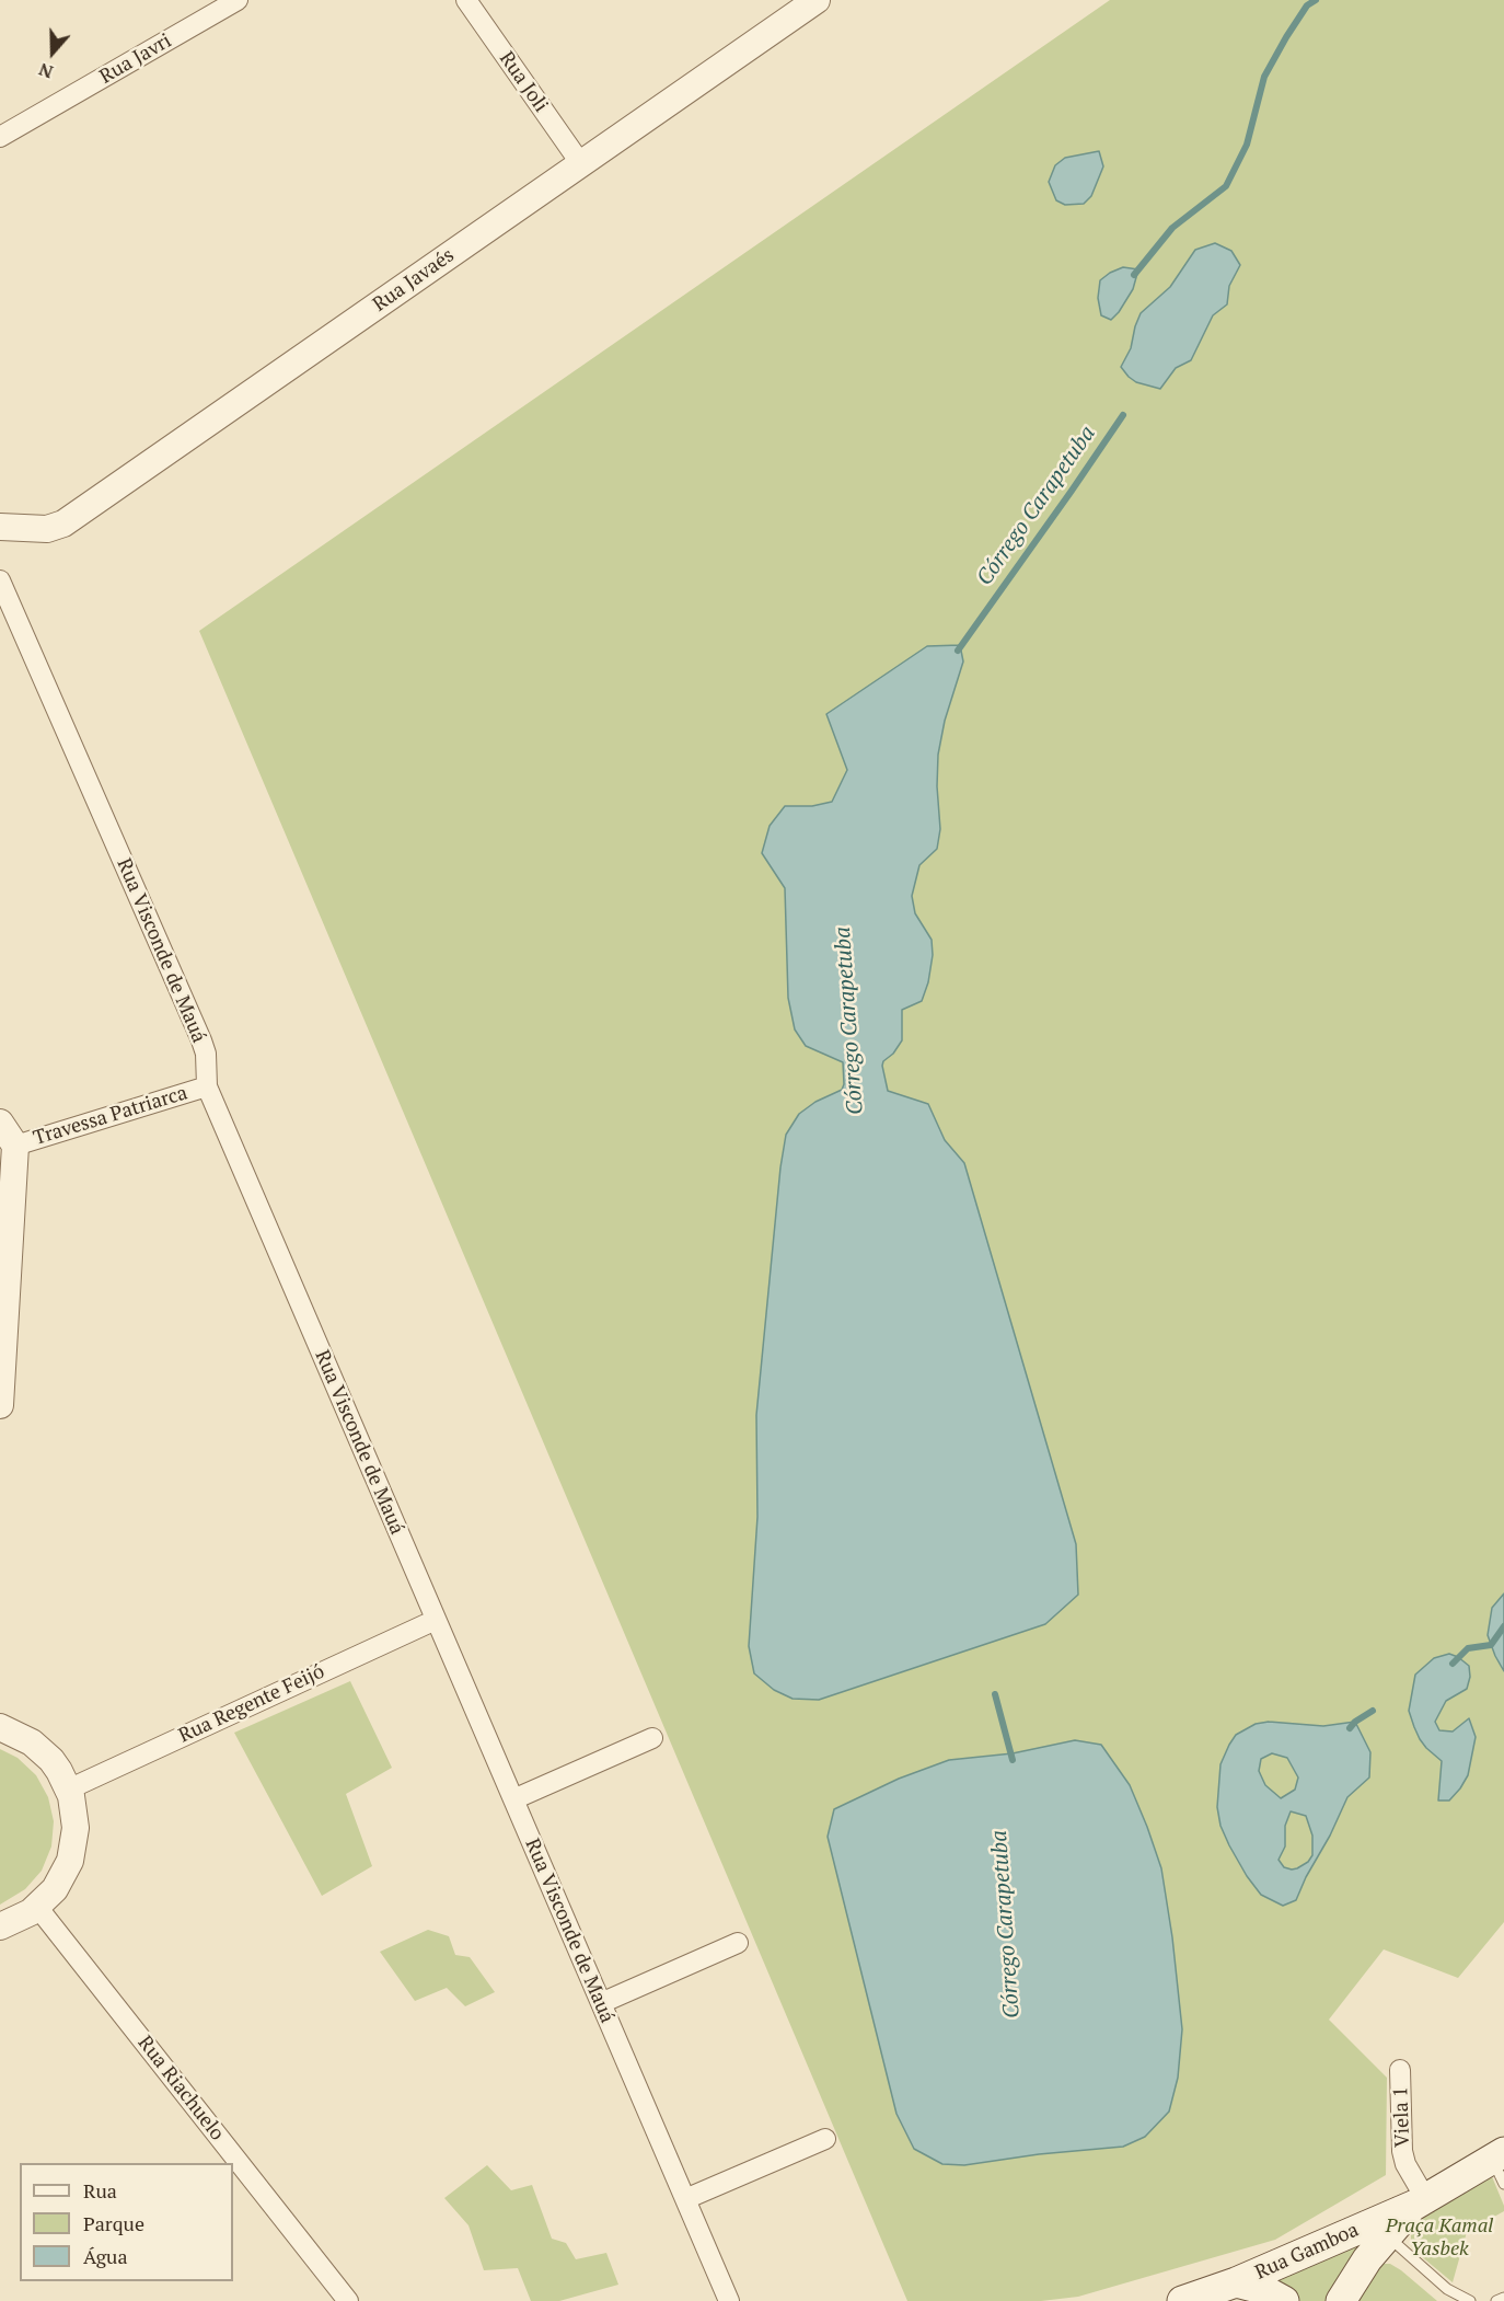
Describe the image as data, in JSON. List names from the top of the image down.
{
  "streets": {
    "main road": ["Rua Gamboa"],
    "street": [
      "Rua Javri",
      "Rua Joli",
      "Rua Javaés",
      "Rua Visconde de Mauá",
      "Travessa Patriarca",
      "Rua Regente Feijó",
      "Rua Riachuelo",
      "Viela 1"
    ]
  },
  "crossings": [
    ["Rua Joli", "Rua Javaés"],
    ["Rua Visconde de Mauá", "Travessa Patriarca"],
    ["Rua Visconde de Mauá", "Rua Regente Feijó"],
    ["Viela 1", "Rua Gamboa"]
  ],
  "water": ["Córrego Carapetuba"],
  "parks": ["Praça Kamal Yasbek"],
  "legend": ["Rua", "Parque", "Água"],
  "north": "bottom"
}
